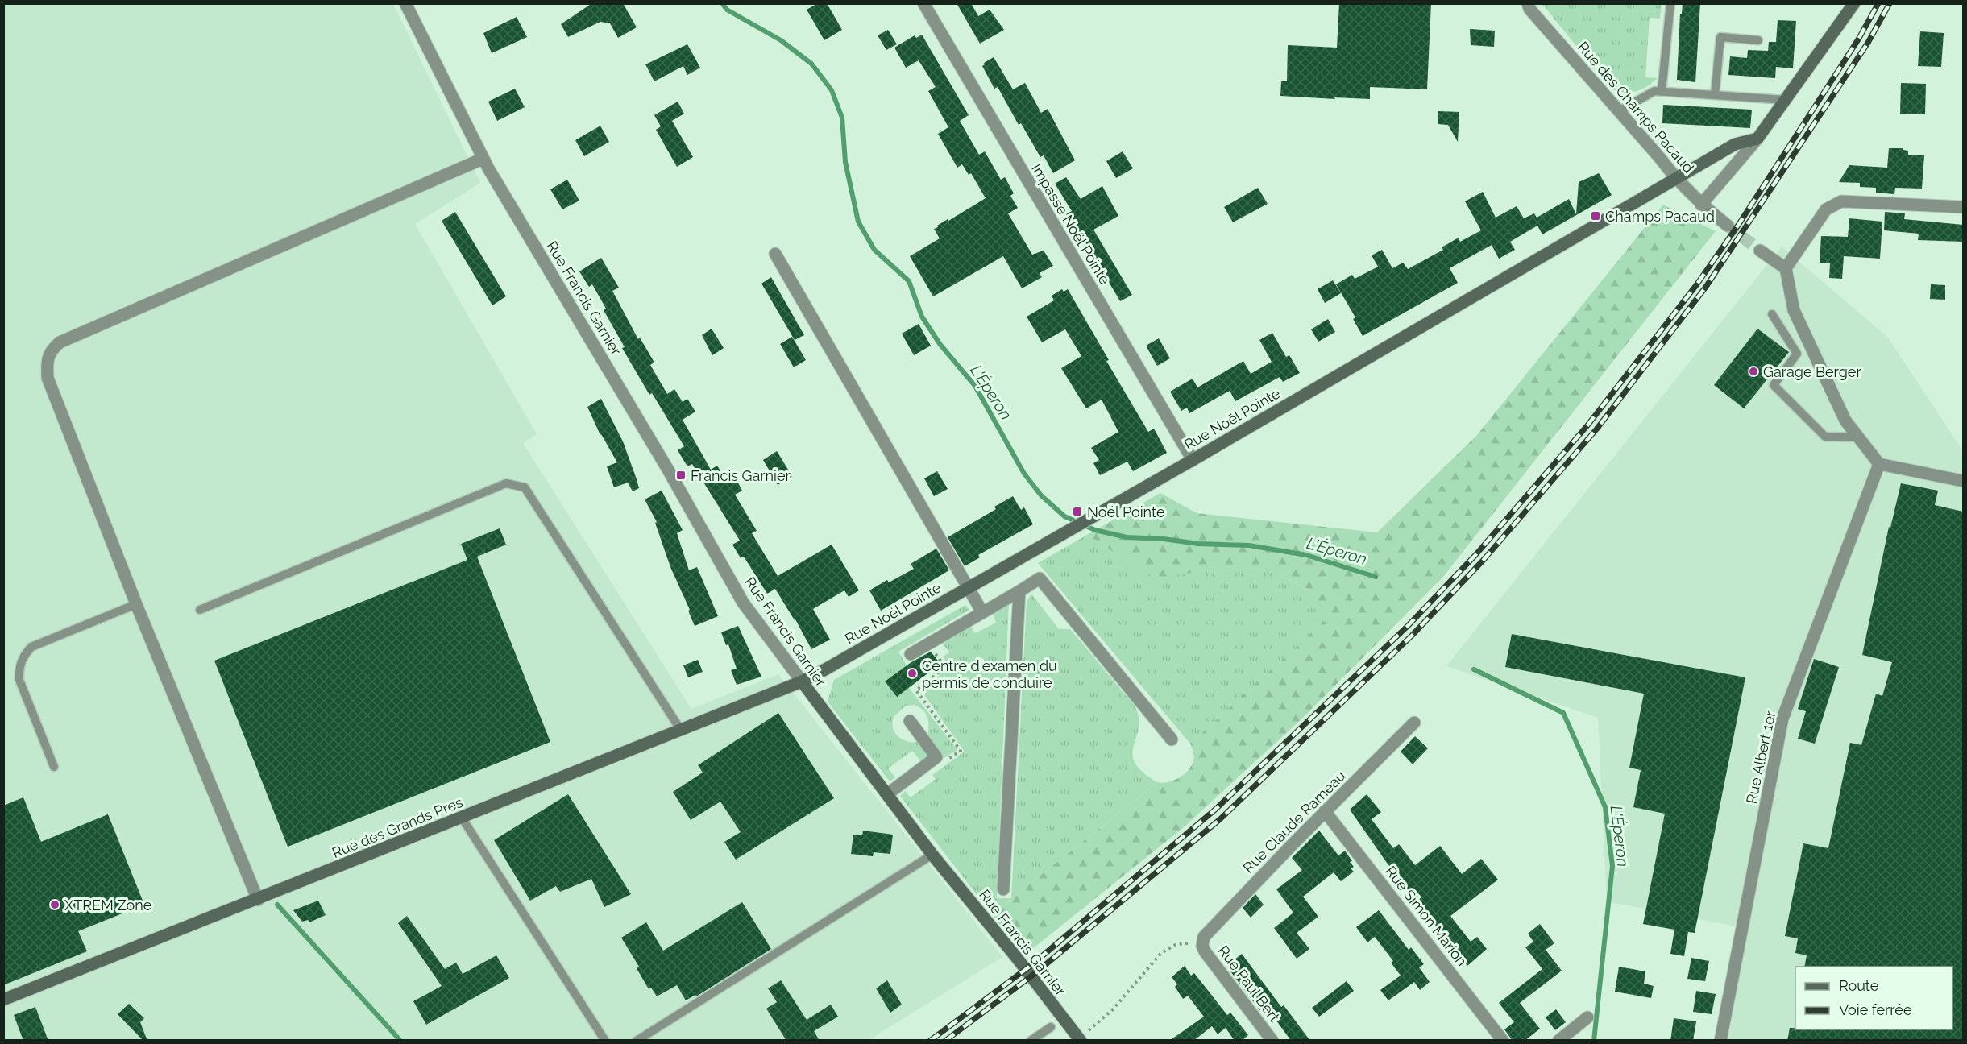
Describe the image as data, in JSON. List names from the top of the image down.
{
  "streets": {
    "street": [
      "Rue des Champs Pacaud",
      "Impasse Noël Pointe",
      "Rue Francis Garnier",
      "Rue Noël Pointe",
      "Rue Albert 1er",
      "Rue Claude Rameau",
      "Rue des Grands Pres",
      "Rue Simon Marion",
      "Rue Paul Bert"
    ]
  },
  "crossings": [
    ["Rue des Champs Pacaud", "Rue Noël Pointe"],
    ["Impasse Noël Pointe", "Rue Noël Pointe"],
    ["Rue Francis Garnier", "Rue Noël Pointe"],
    ["Rue Francis Garnier", "Rue des Grands Pres"],
    ["Rue Noël Pointe", "Rue des Grands Pres"],
    ["Rue Claude Rameau", "Rue Simon Marion"],
    ["Rue Claude Rameau", "Rue Paul Bert"]
  ],
  "water": ["L'Éperon"],
  "places": {
    "transit": ["Champs Pacaud", "Francis Garnier", "Noël Pointe"],
    "other": ["Garage Berger", "Centre d'examen du permis de conduire", "XTREM Zone"]
  },
  "legend": ["Route", "Voie ferrée"]
}
